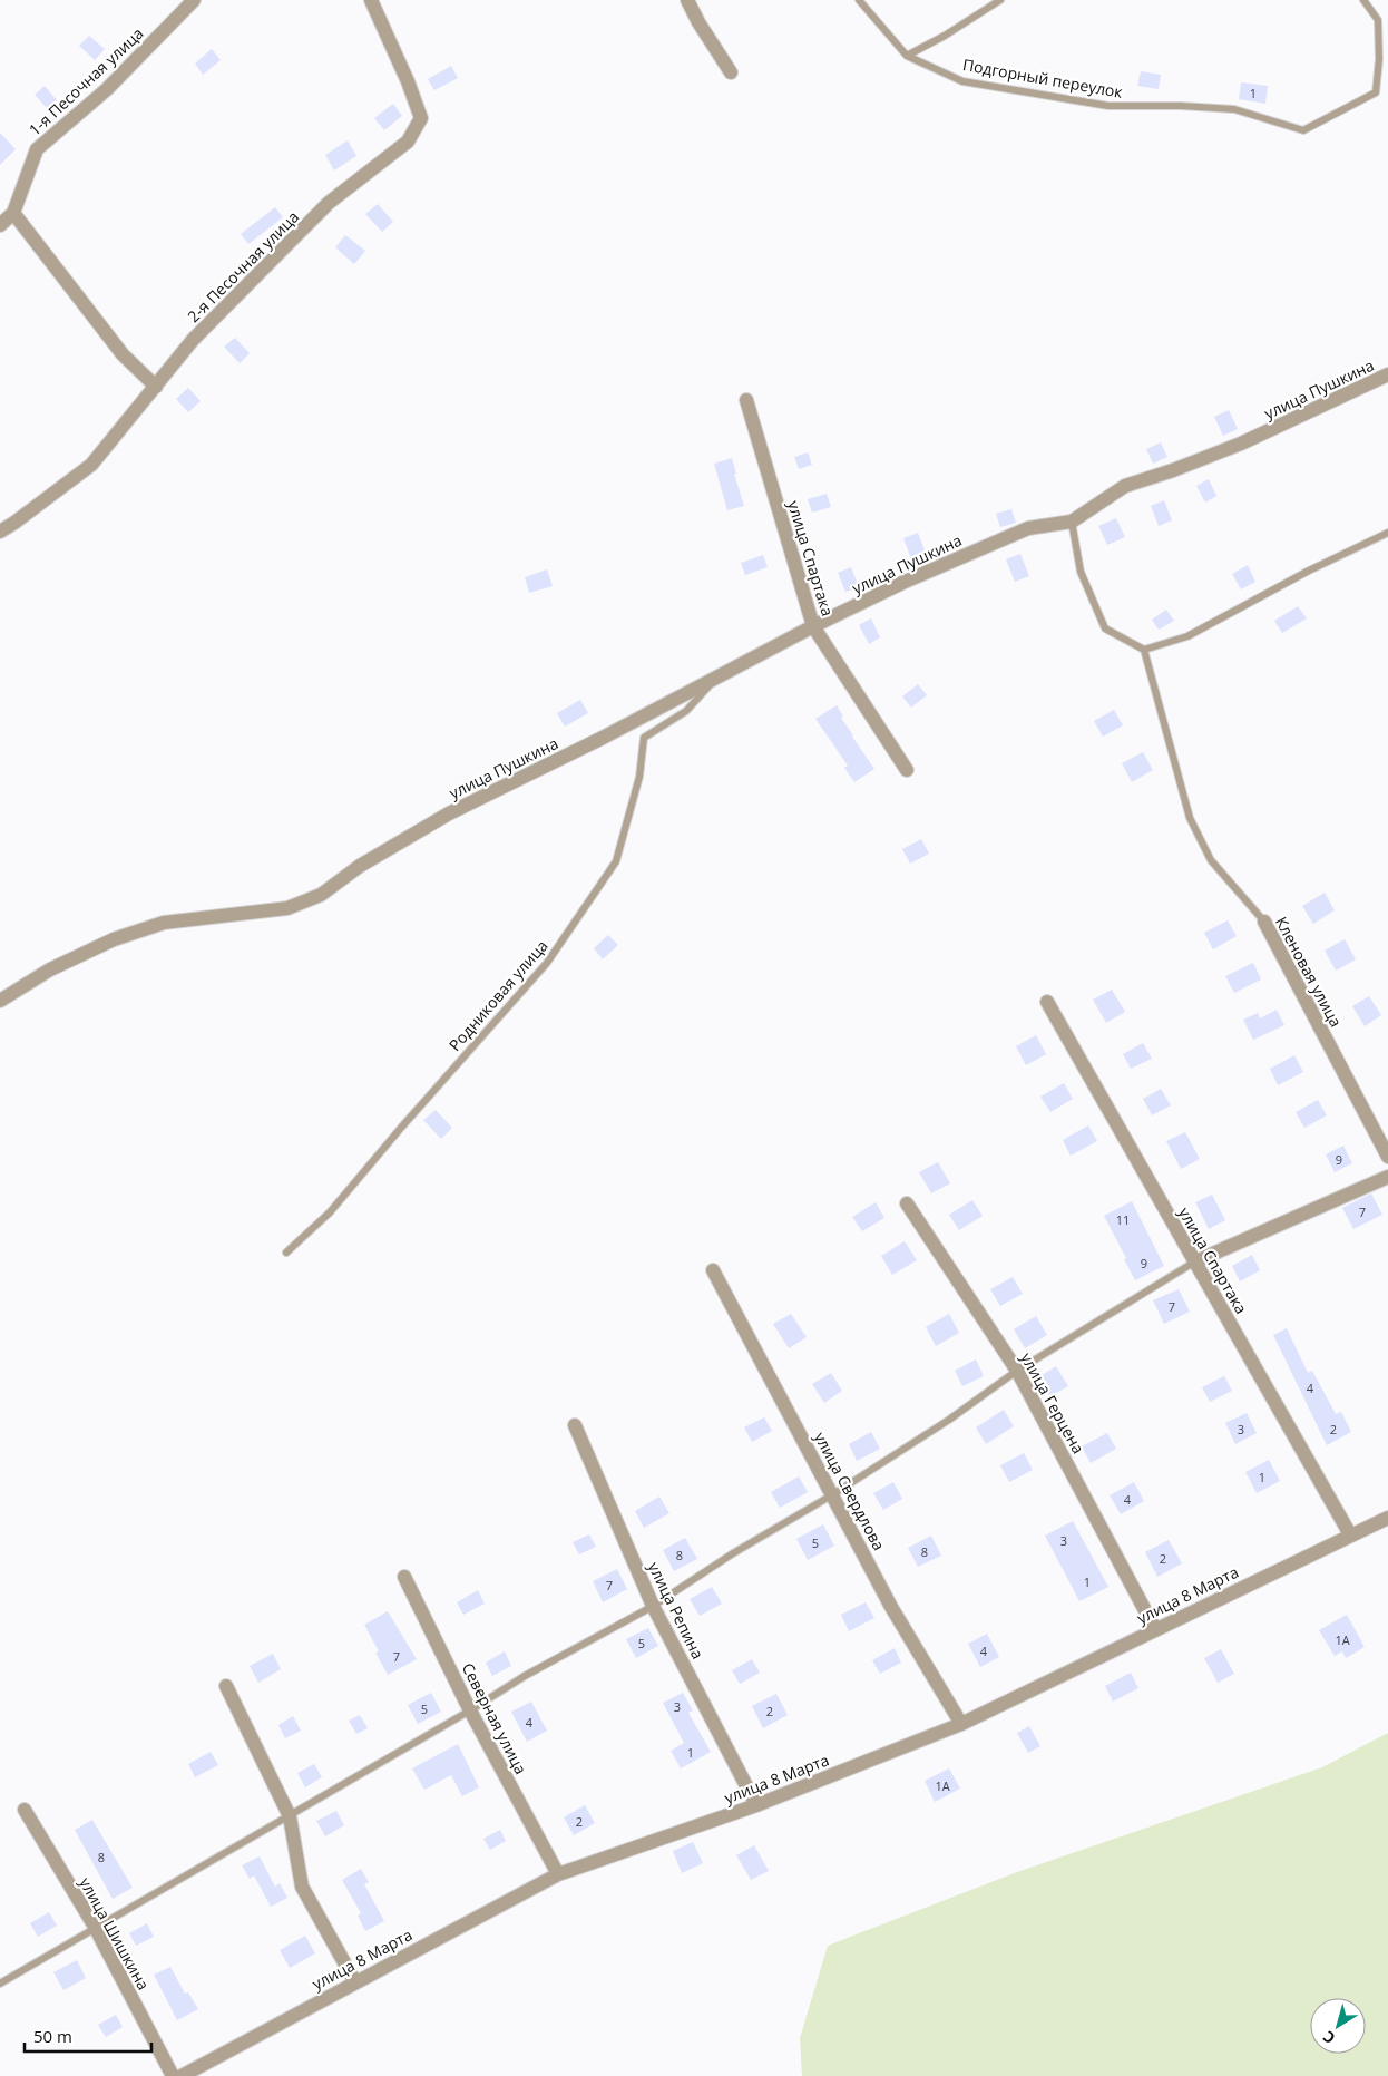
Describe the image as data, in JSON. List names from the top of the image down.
{
  "streets": {
    "street": [
      "1-я Песочная улица",
      "2-я Песочная улица",
      "улица Пушкина",
      "улица Спартака",
      "Кленовая улица",
      "улица Герцена",
      "улица Свердлова",
      "улица 8 Марта",
      "улица Репина",
      "Северная улица",
      "улица Шишкина"
    ],
    "lane": ["Подгорный переулок", "Родниковая улица"]
  },
  "crossings": [
    ["улица Пушкина", "улица Спартака"],
    ["улица Пушкина", "Родниковая улица"],
    ["улица Спартака", "улица 8 Марта"],
    ["улица Герцена", "улица 8 Марта"],
    ["улица Свердлова", "улица 8 Марта"],
    ["улица 8 Марта", "улица Репина"],
    ["улица 8 Марта", "Северная улица"]
  ],
  "house_numbers": [
    "1",
    "9",
    "7",
    "11",
    "9",
    "7",
    "4",
    "3",
    "2",
    "1",
    "4",
    "3",
    "5",
    "8",
    "8",
    "2",
    "1",
    "7",
    "1А",
    "5",
    "4",
    "7",
    "3",
    "5",
    "2",
    "4",
    "1",
    "1А",
    "2",
    "8"
  ],
  "scale_bar": "50 m",
  "north": "bottom left"
}
